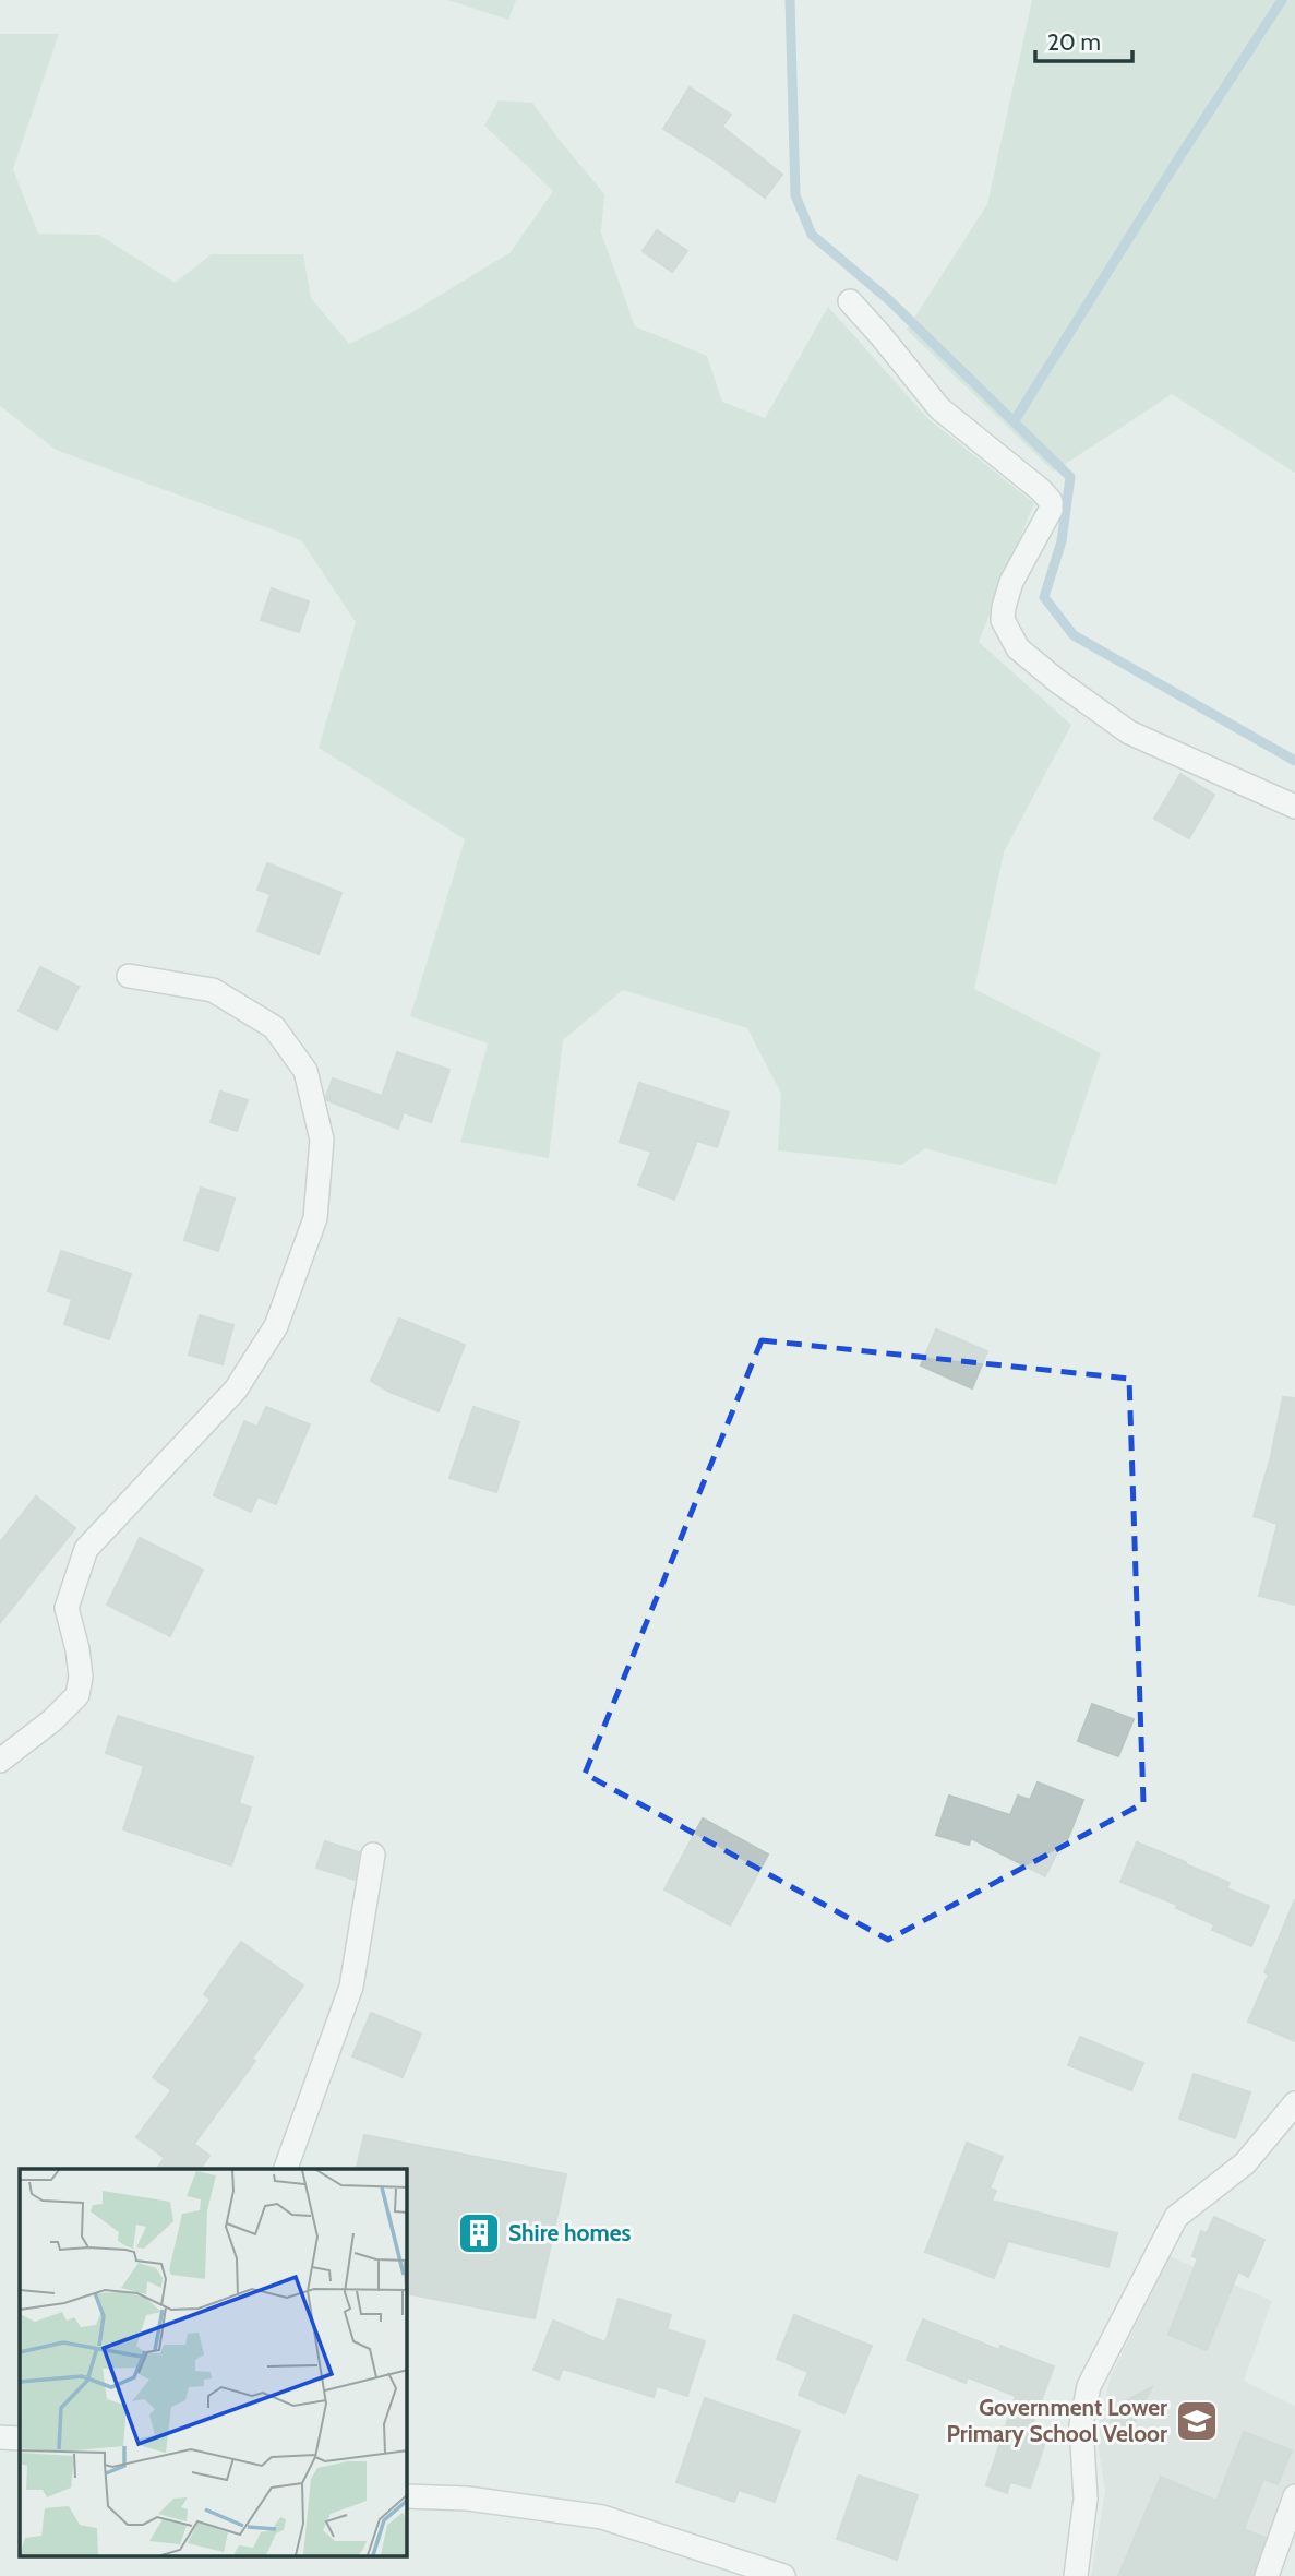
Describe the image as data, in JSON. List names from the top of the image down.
{
  "places": {
    "building": ["Shire homes"],
    "school or university": ["Government Lower Primary School Veloor"]
  },
  "scale_bar": "20 m"
}
